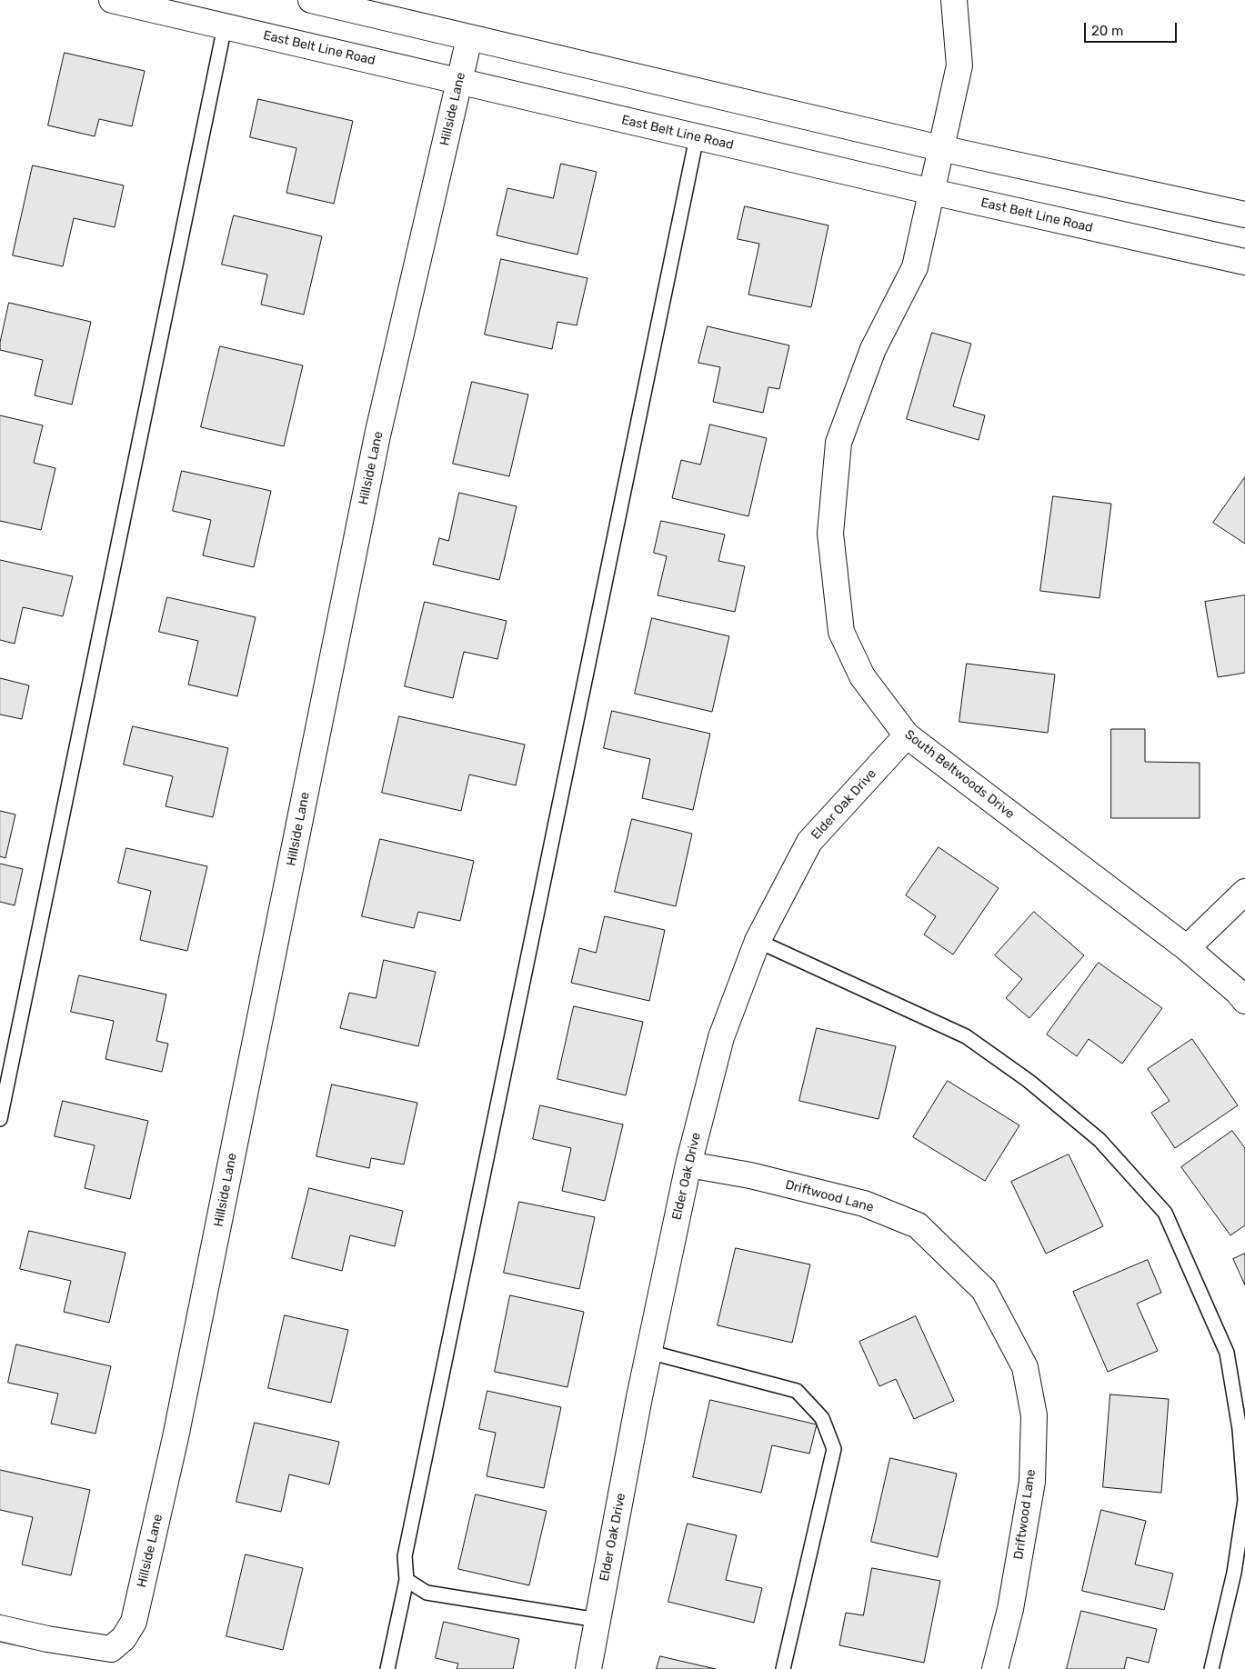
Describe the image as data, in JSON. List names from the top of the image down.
{
  "streets": {
    "street": [
      "East Belt Line Road",
      "Hillside Lane",
      "South Beltwoods Drive",
      "Elder Oak Drive",
      "Driftwood Lane"
    ]
  },
  "crossings": [
    ["East Belt Line Road", "Hillside Lane"],
    ["East Belt Line Road", "South Beltwoods Drive"],
    ["South Beltwoods Drive", "Elder Oak Drive"],
    ["Elder Oak Drive", "Driftwood Lane"]
  ],
  "scale_bar": "20 m"
}
